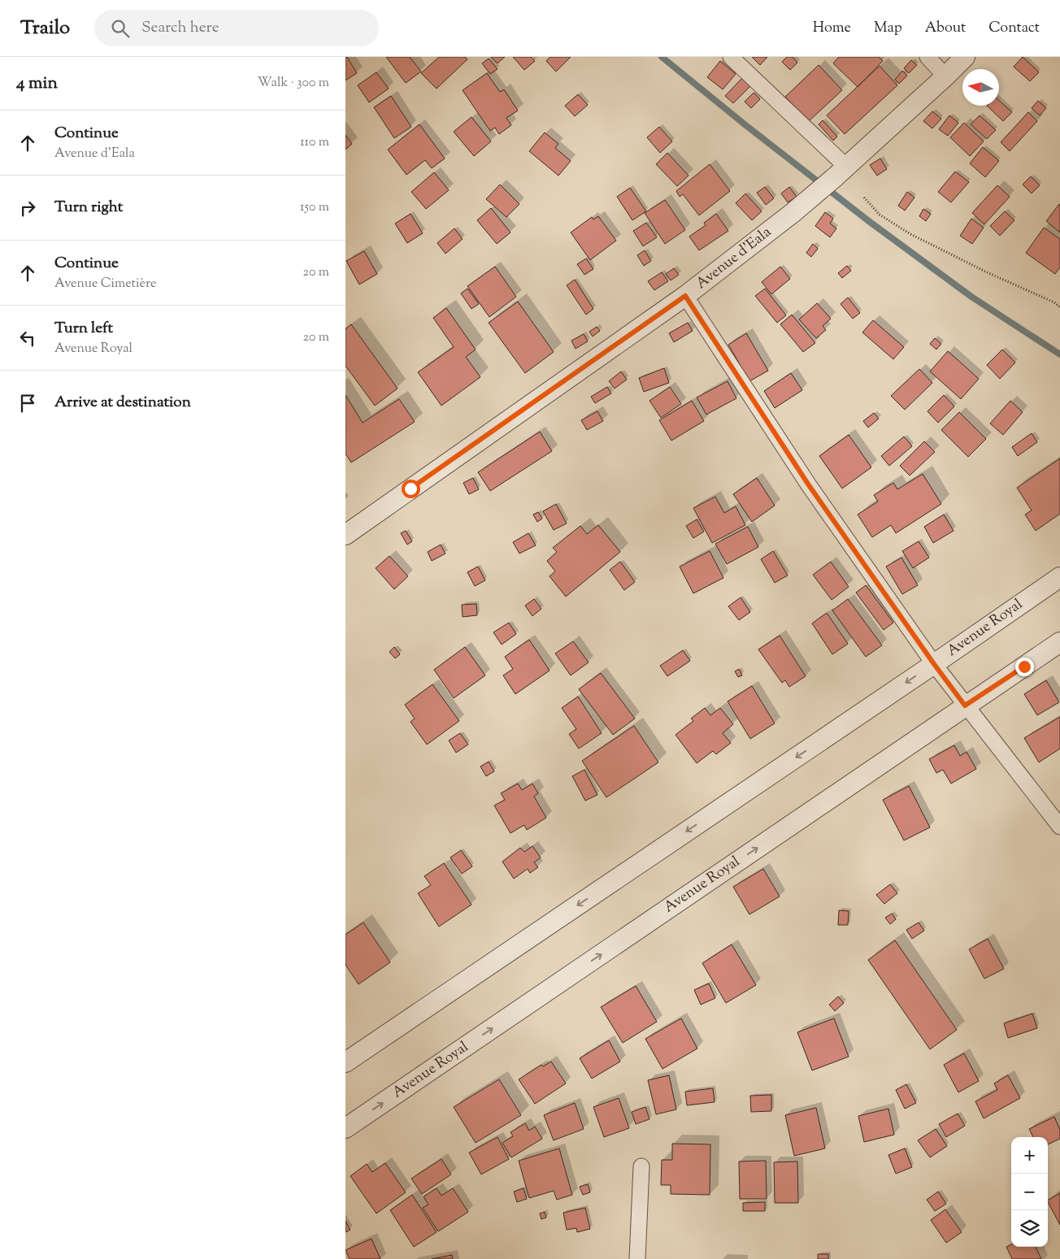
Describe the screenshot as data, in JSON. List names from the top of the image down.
{
  "streets": {
    "street": ["Avenue d'Eala", "Avenue Royal"]
  },
  "north": "left",
  "page": {
    "header": "Trailo",
    "search": "Search here",
    "nav": [
      "Home",
      "Map",
      "About",
      "Contact"
    ],
    "heading": ["4 min", "Walk · 300 m"],
    "list": [
      ["Continue", "Avenue d'Eala", "110 m"],
      ["Turn right", "150 m"],
      ["Continue", "Avenue Cimetière", "20 m"],
      ["Turn left", "Avenue Royal", "20 m"],
      "Arrive at destination"
    ],
    "map_buttons": ["+", "−"]
  }
}
